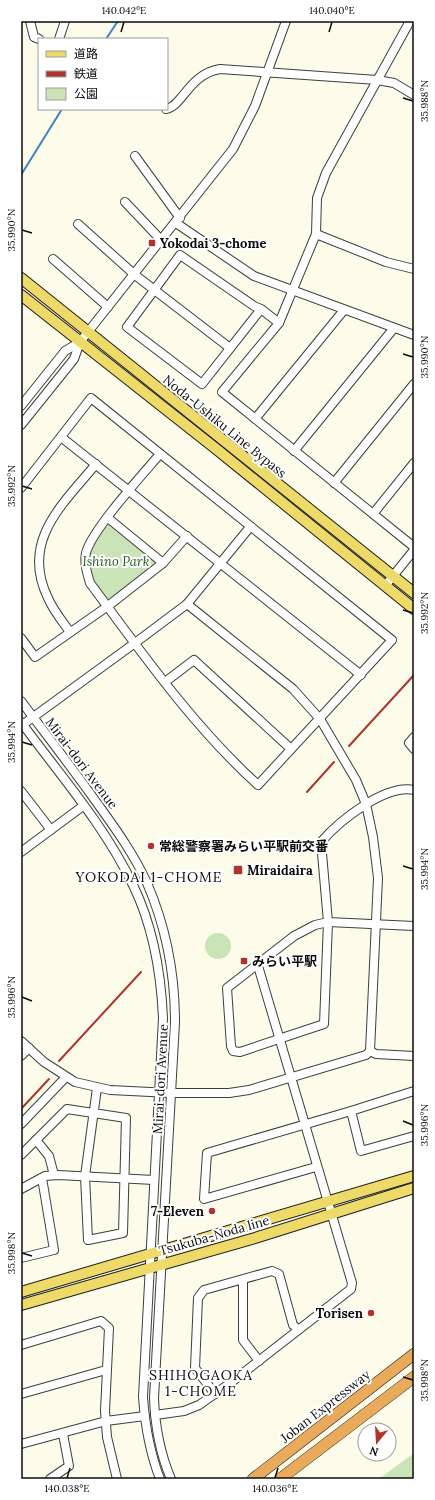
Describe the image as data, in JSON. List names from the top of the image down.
{
  "streets": {
    "highway": ["Joban Expressway"],
    "main road": ["Noda-Ushiku Line Bypass", "Tsukuba-Noda line"],
    "street": ["Mirai-dori Avenue"]
  },
  "crossings": [
    ["Mirai-dori Avenue", "Tsukuba-Noda line"]
  ],
  "districts": ["YOKODAI 1-CHOME", "SHIHOGAOKA 1-CHOME"],
  "parks": ["Ishino Park"],
  "places": {
    "transit": ["Yokodai 3-chome", "Miraidaira", "みらい平駅"],
    "other": ["常総警察署みらい平駅前交番", "7-Eleven", "Torisen"]
  },
  "legend": ["道路", "鉄道", "公園"],
  "north": "bottom",
  "coordinates": [
    "140.042°E",
    "140.040°E",
    "35.988°N",
    "35.990°N",
    "35.992°N",
    "35.994°N",
    "35.996°N",
    "35.998°N",
    "140.038°E",
    "140.036°E"
  ]
}
